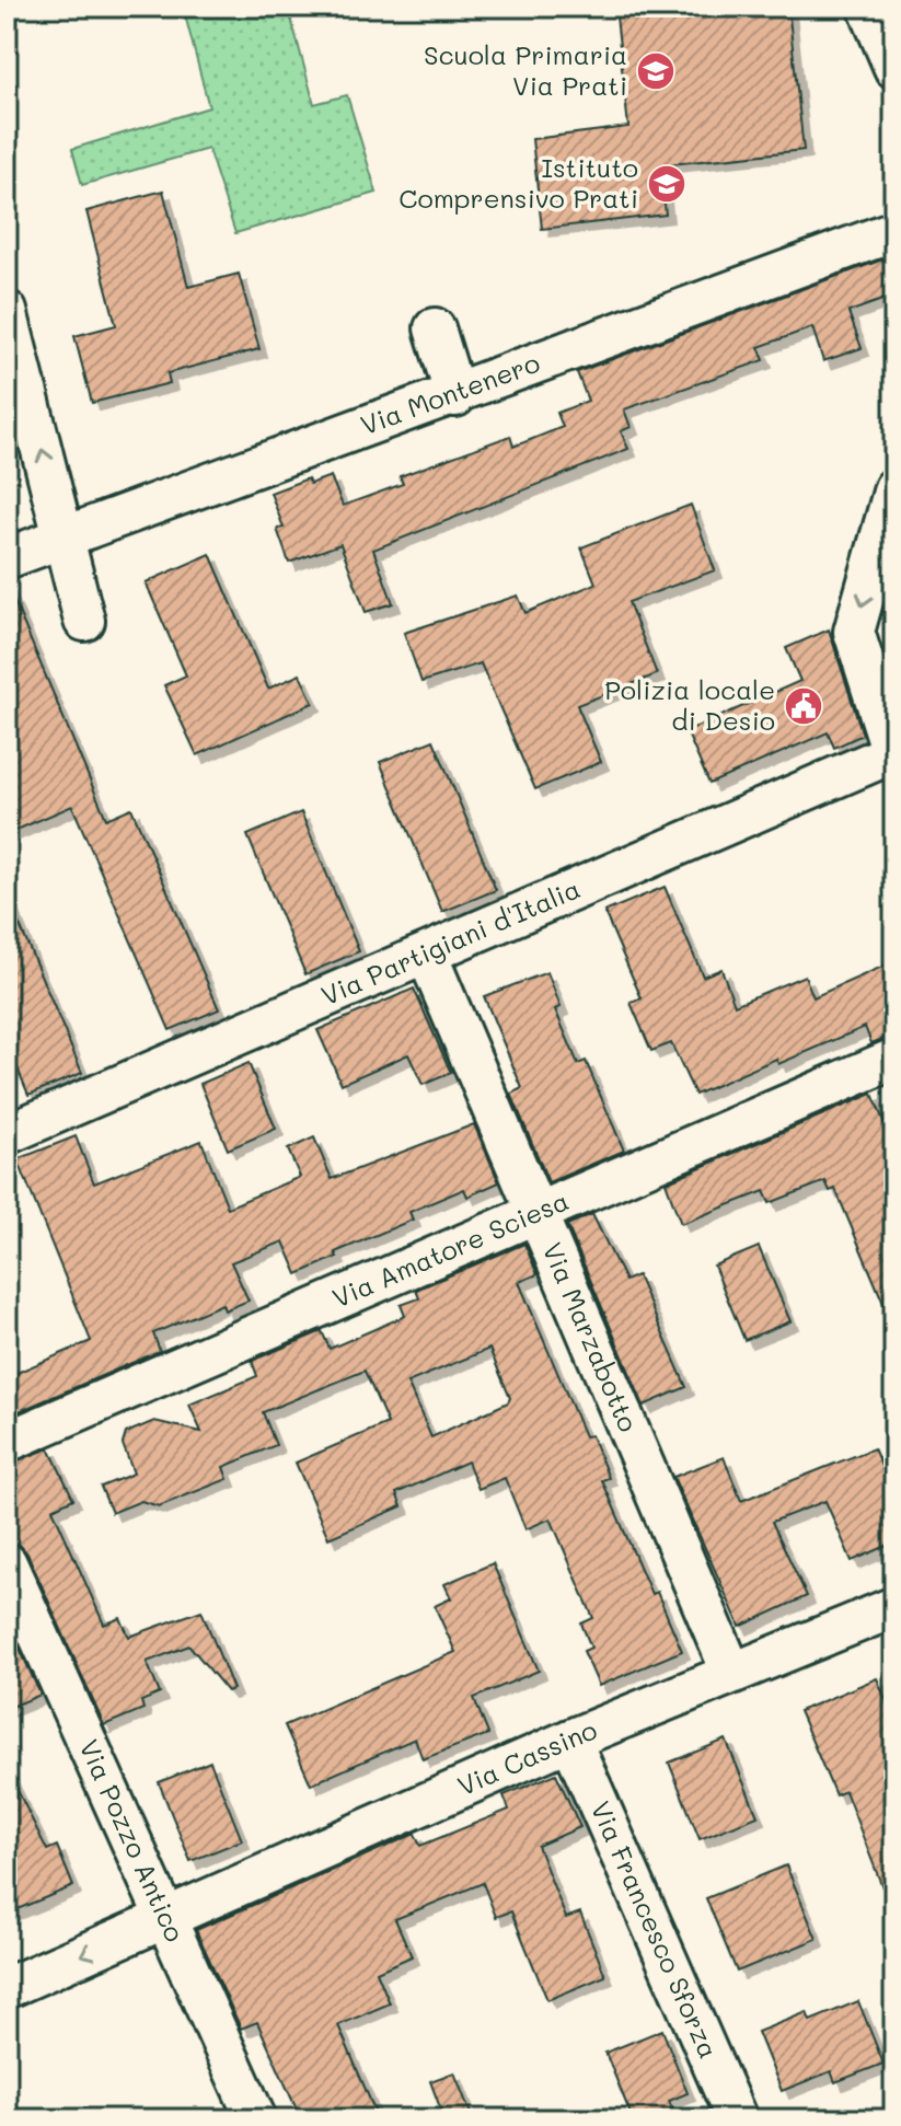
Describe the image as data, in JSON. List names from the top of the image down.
{
  "streets": {
    "street": [
      "Via Montenero",
      "Via Partigiani d'Italia",
      "Via Amatore Sciesa",
      "Via Marzabotto",
      "Via Cassino",
      "Via Pozzo Antico",
      "Via Francesco Sforza"
    ]
  },
  "crossings": [
    ["Via Partigiani d'Italia", "Via Marzabotto"],
    ["Via Amatore Sciesa", "Via Marzabotto"],
    ["Via Marzabotto", "Via Cassino"],
    ["Via Cassino", "Via Pozzo Antico"],
    ["Via Cassino", "Via Francesco Sforza"]
  ],
  "places": {
    "school or university": ["Scuola Primaria Via Prati", "Istituto Comprensivo Prati"],
    "public building": ["Polizia locale di Desio"]
  }
}
